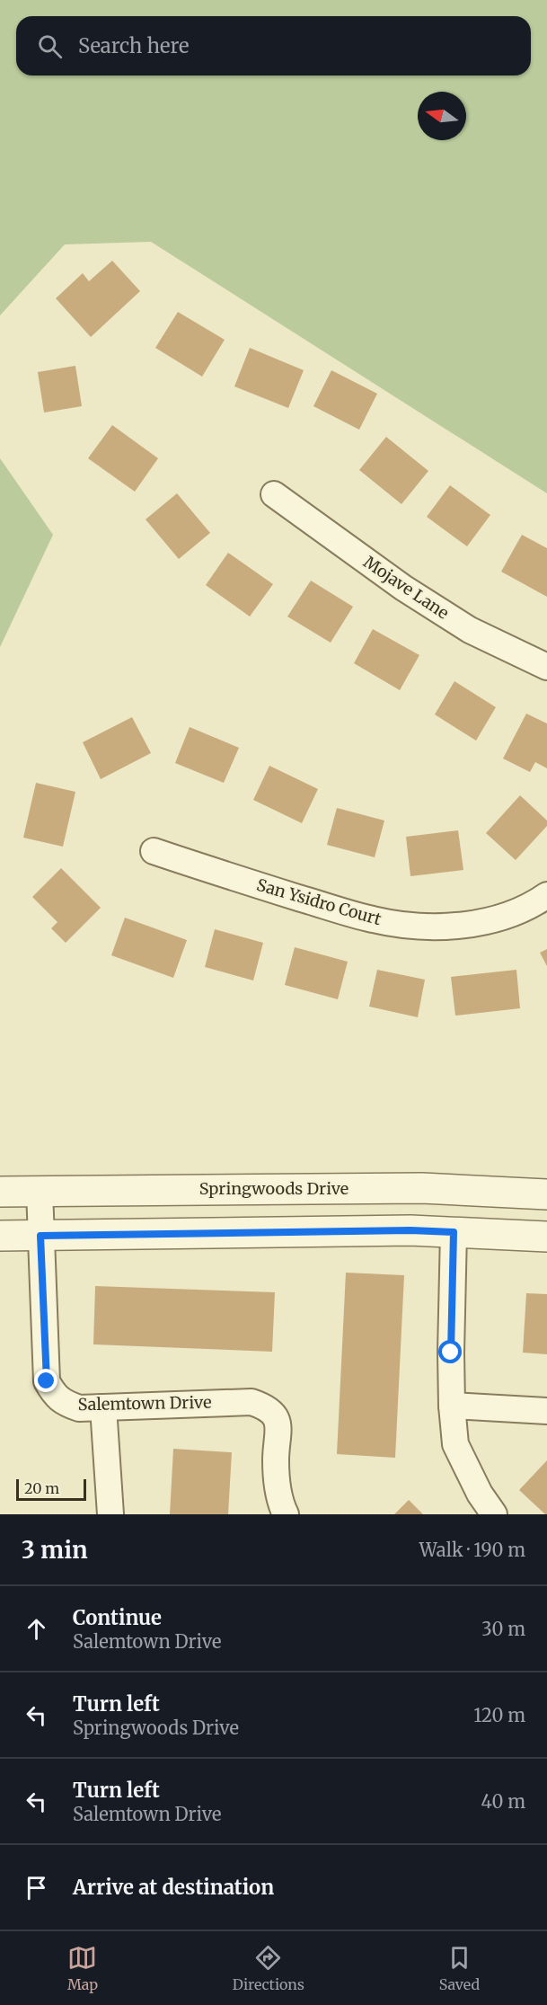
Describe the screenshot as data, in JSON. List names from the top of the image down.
{
  "streets": {
    "street": [
      "Mojave Lane",
      "San Ysidro Court",
      "Springwoods Drive",
      "Salemtown Drive"
    ]
  },
  "crossings": [
    ["Springwoods Drive", "Salemtown Drive"]
  ],
  "scale_bar": "20 m",
  "north": "left",
  "page": {
    "search": "Search here",
    "scale": "20 m",
    "heading": ["3 min", "Walk · 190 m"],
    "list": [
      ["Continue", "Salemtown Drive", "30 m"],
      ["Turn left", "Springwoods Drive", "120 m"],
      ["Turn left", "Salemtown Drive", "40 m"],
      "Arrive at destination"
    ],
    "nav": ["Map", "Directions", "Saved"]
  }
}
